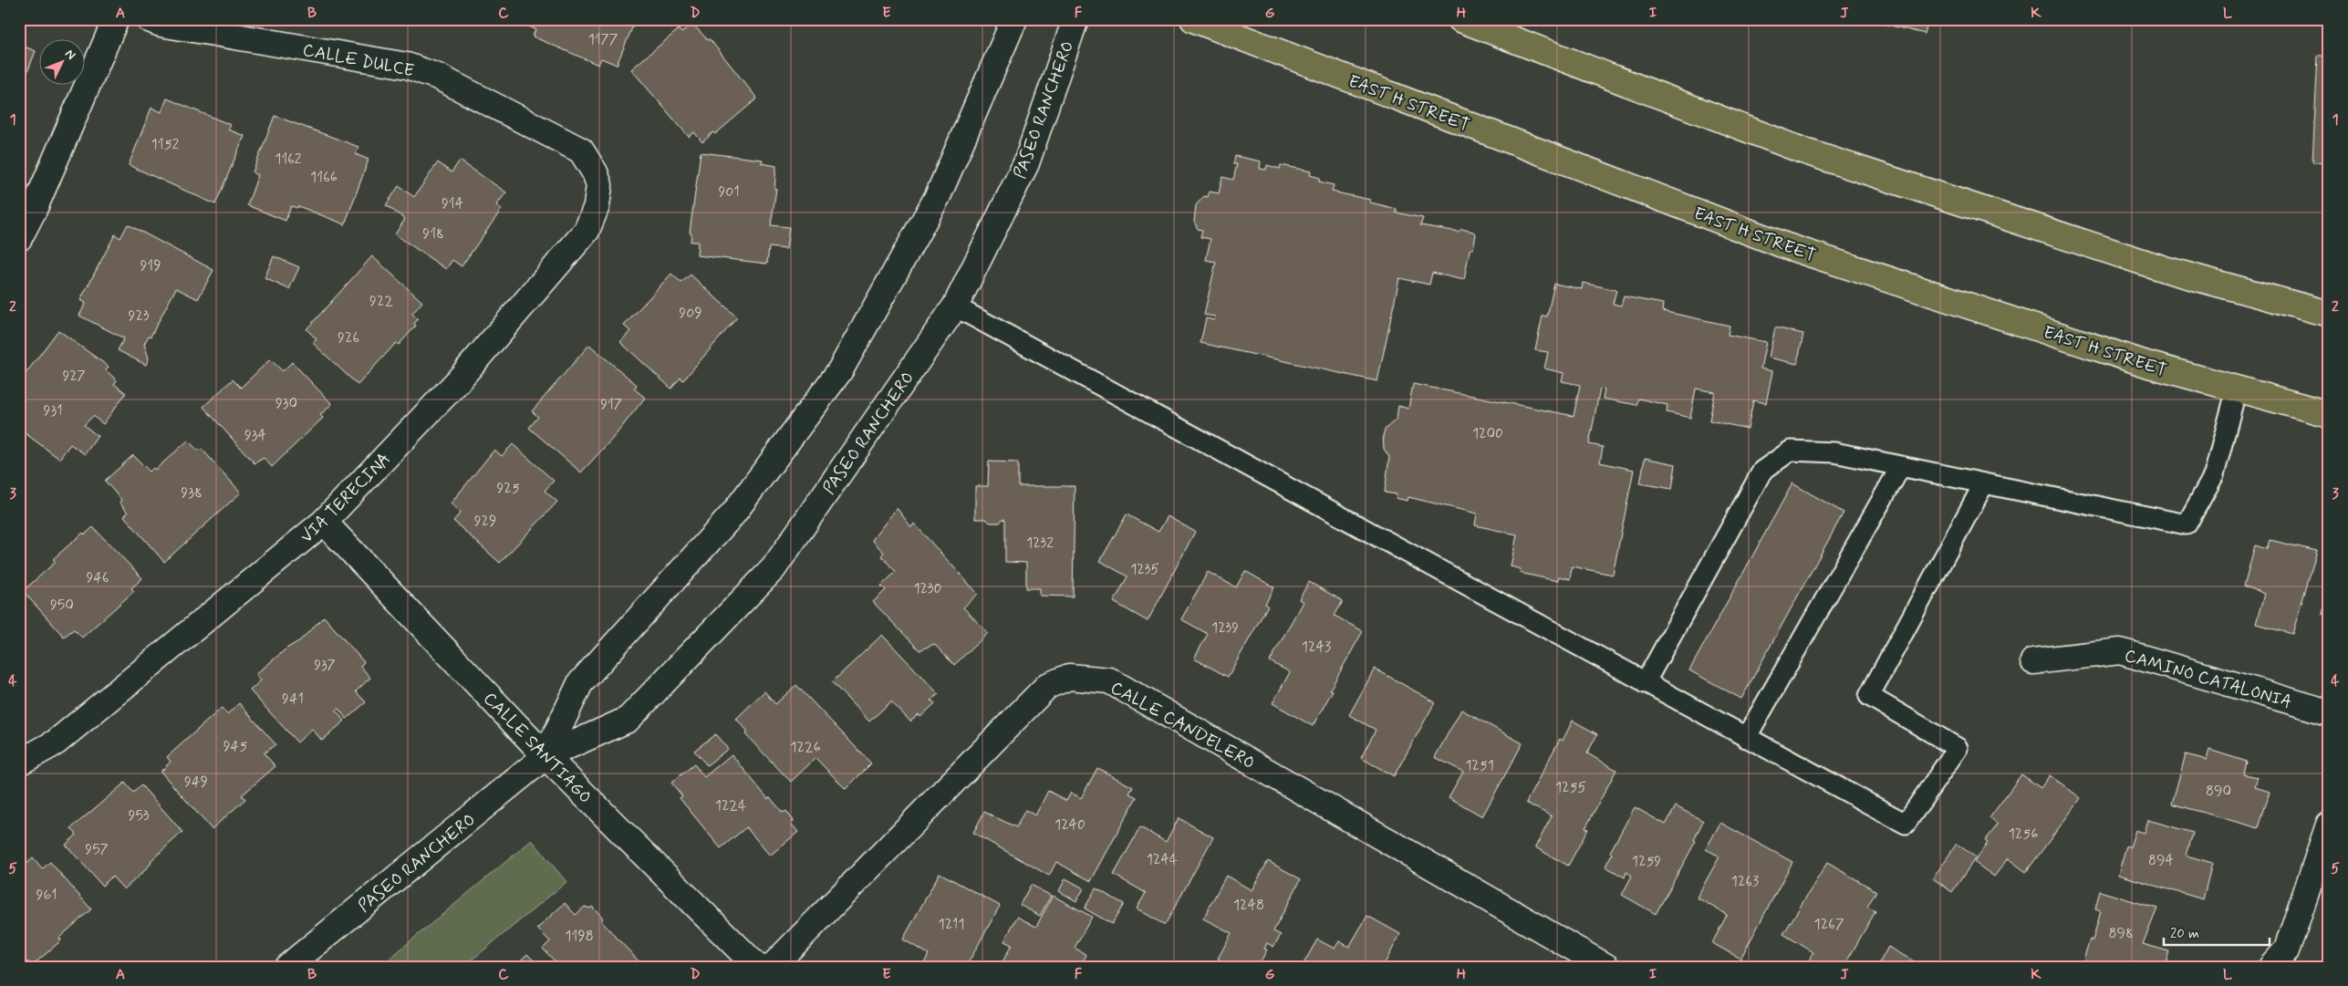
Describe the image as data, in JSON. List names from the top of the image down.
{
  "streets": {
    "main road": ["EAST H STREET"],
    "street": [
      "CALLE DULCE",
      "PASEO RANCHERO",
      "VIA TERECINA",
      "CAMINO CATALONIA",
      "CALLE CANDELERO",
      "CALLE SANTIAGO"
    ]
  },
  "crossings": [
    ["CALLE DULCE", "VIA TERECINA"],
    ["PASEO RANCHERO", "CALLE SANTIAGO"],
    ["VIA TERECINA", "CALLE SANTIAGO"]
  ],
  "house_numbers": [
    "1177",
    "1152",
    "1162",
    "1166",
    "901",
    "914",
    "918",
    "919",
    "922",
    "909",
    "923",
    "926",
    "927",
    "930",
    "917",
    "931",
    "1200",
    "934",
    "925",
    "938",
    "929",
    "1232",
    "1235",
    "946",
    "1230",
    "950",
    "1239",
    "1243",
    "937",
    "941",
    "945",
    "1226",
    "1251",
    "949",
    "1255",
    "890",
    "1224",
    "953",
    "1240",
    "1256",
    "957",
    "1244",
    "894",
    "1259",
    "1263",
    "961",
    "1248",
    "1211",
    "1267",
    "898",
    "1198"
  ],
  "scale_bar": "20 m",
  "north": "top right",
  "grid": {
    "columns": [
      "A",
      "B",
      "C",
      "D",
      "E",
      "F",
      "G",
      "H",
      "I",
      "J",
      "K",
      "L"
    ],
    "rows": [
      "1",
      "2",
      "3",
      "4",
      "5"
    ]
  }
}
